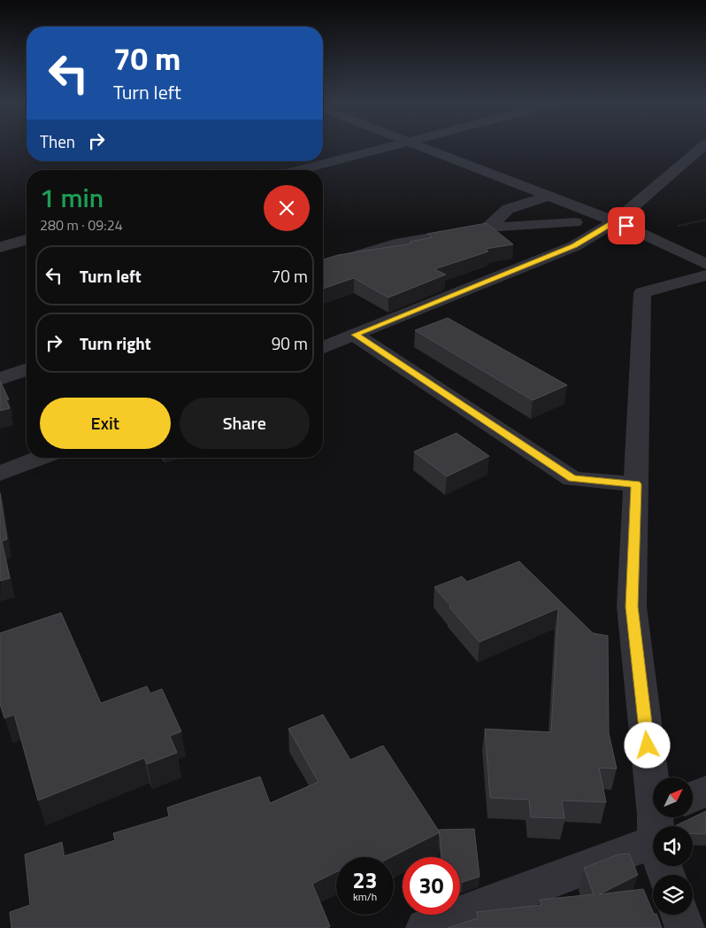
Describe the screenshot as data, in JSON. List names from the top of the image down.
{
  "north": "top right",
  "page": {
    "turn": ["70 m", "Turn left"],
    "then": "Then",
    "heading": ["1 min", "280 m · 09:24"],
    "list": [
      {
        "name": "Turn left",
        "value": "70 m"
      },
      {
        "name": "Turn right",
        "value": "90 m"
      }
    ],
    "buttons": ["Exit", "Share"],
    "speed": "23 km/h",
    "limit": "30"
  }
}
